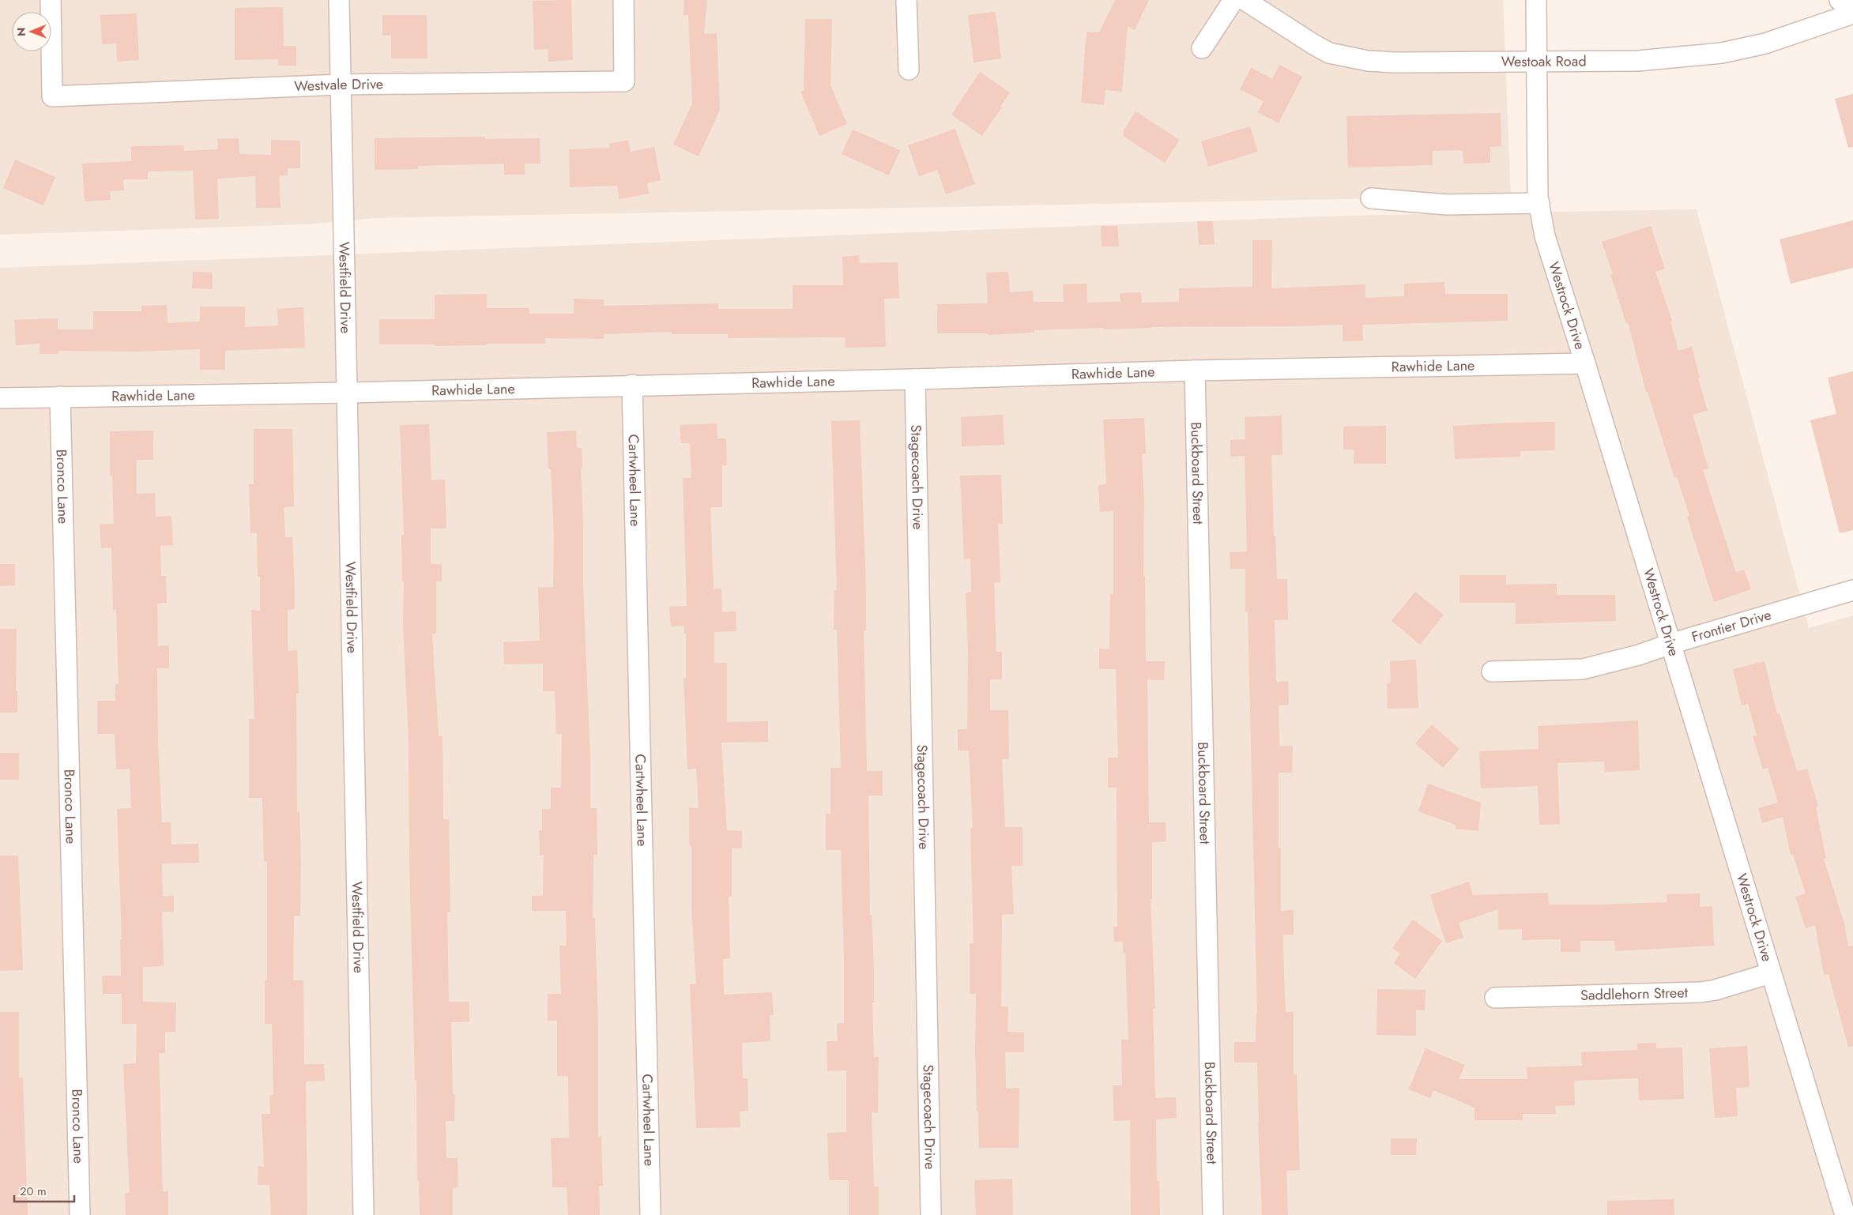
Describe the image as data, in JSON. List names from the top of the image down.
{
  "streets": {
    "street": [
      "Westoak Road",
      "Westvale Drive",
      "Westfield Drive",
      "Westrock Drive",
      "Rawhide Lane",
      "Buckboard Street",
      "Stagecoach Drive",
      "Cartwheel Lane",
      "Bronco Lane",
      "Frontier Drive",
      "Saddlehorn Street"
    ]
  },
  "crossings": [
    ["Westoak Road", "Westrock Drive"],
    ["Westvale Drive", "Westfield Drive"],
    ["Westfield Drive", "Rawhide Lane"],
    ["Westrock Drive", "Rawhide Lane"],
    ["Westrock Drive", "Frontier Drive"],
    ["Westrock Drive", "Saddlehorn Street"],
    ["Rawhide Lane", "Buckboard Street"],
    ["Rawhide Lane", "Stagecoach Drive"],
    ["Rawhide Lane", "Cartwheel Lane"],
    ["Rawhide Lane", "Bronco Lane"]
  ],
  "scale_bar": "20 m",
  "north": "left"
}
